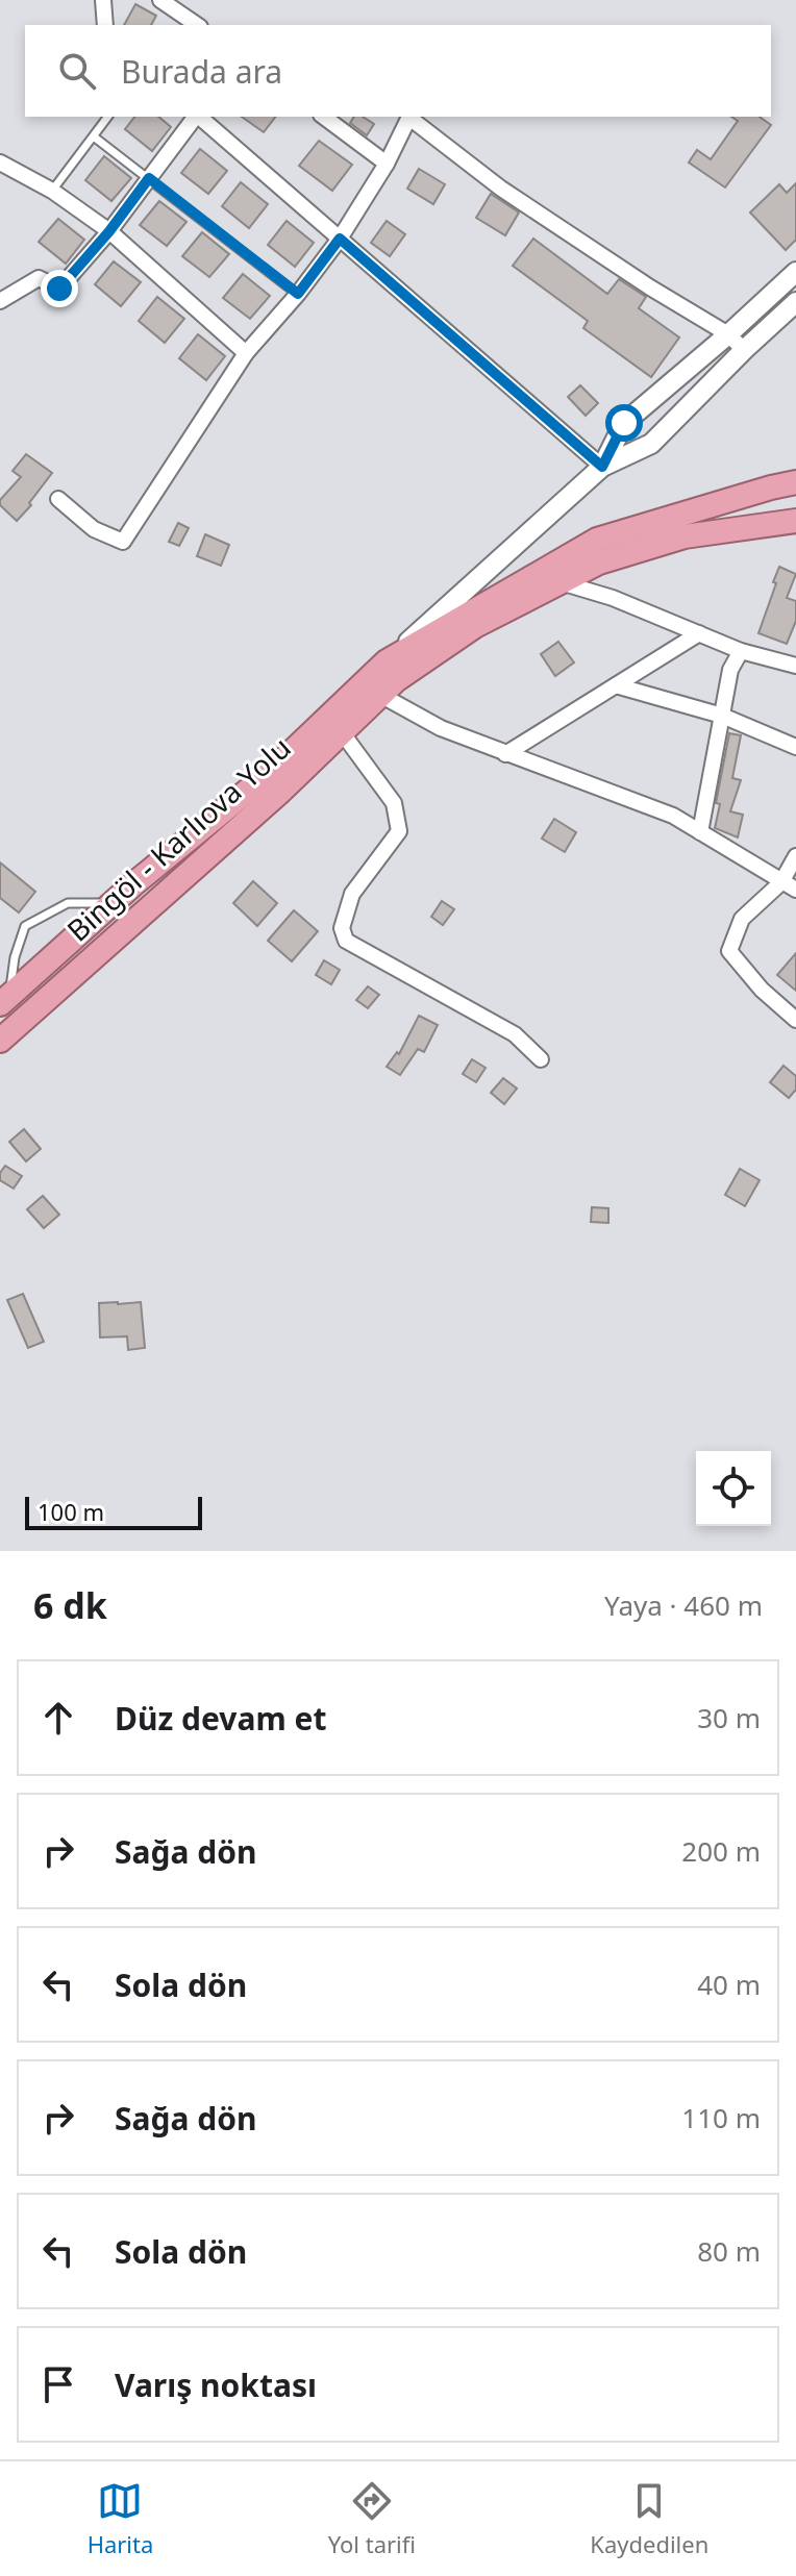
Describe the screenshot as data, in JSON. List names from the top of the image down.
{
  "streets": {
    "highway": ["Bingöl - Karlıova Yolu"]
  },
  "scale_bar": "100 m",
  "page": {
    "search": "Burada ara",
    "scale": "100 m",
    "heading": ["6 dk", "Yaya · 460 m"],
    "list": [
      ["Düz devam et", "30 m"],
      ["Sağa dön", "200 m"],
      ["Sola dön", "40 m"],
      ["Sağa dön", "110 m"],
      ["Sola dön", "80 m"],
      "Varış noktası"
    ],
    "nav": ["Harita", "Yol tarifi", "Kaydedilen"]
  }
}
